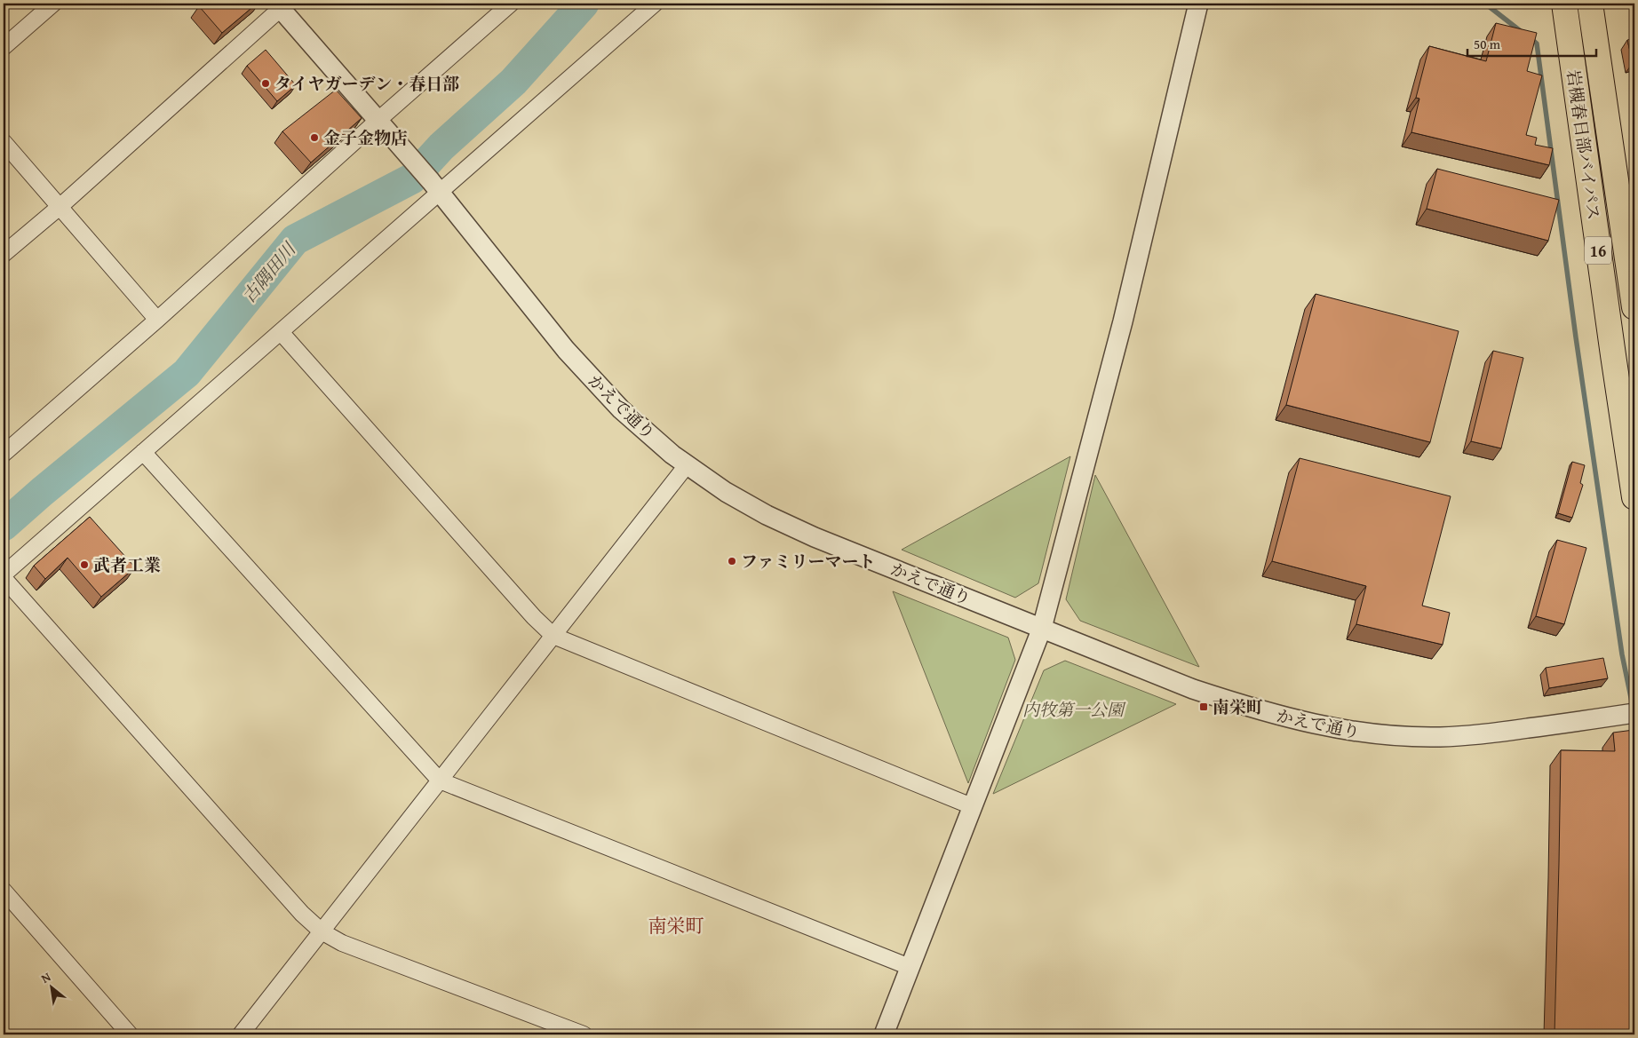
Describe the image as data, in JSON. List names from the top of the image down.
{
  "streets": {
    "highway": ["岩槻春日部バイパス", "16"],
    "street": ["かえで通り"]
  },
  "districts": ["南栄町"],
  "water": ["古隅田川"],
  "parks": ["内牧第一公園"],
  "places": {
    "other": [
      "タイヤガーデン・春日部",
      "金子金物店",
      "ファミリーマート",
      "武者工業"
    ],
    "transit": ["南栄町"]
  },
  "scale_bar": "50 m",
  "north": "top left"
}
